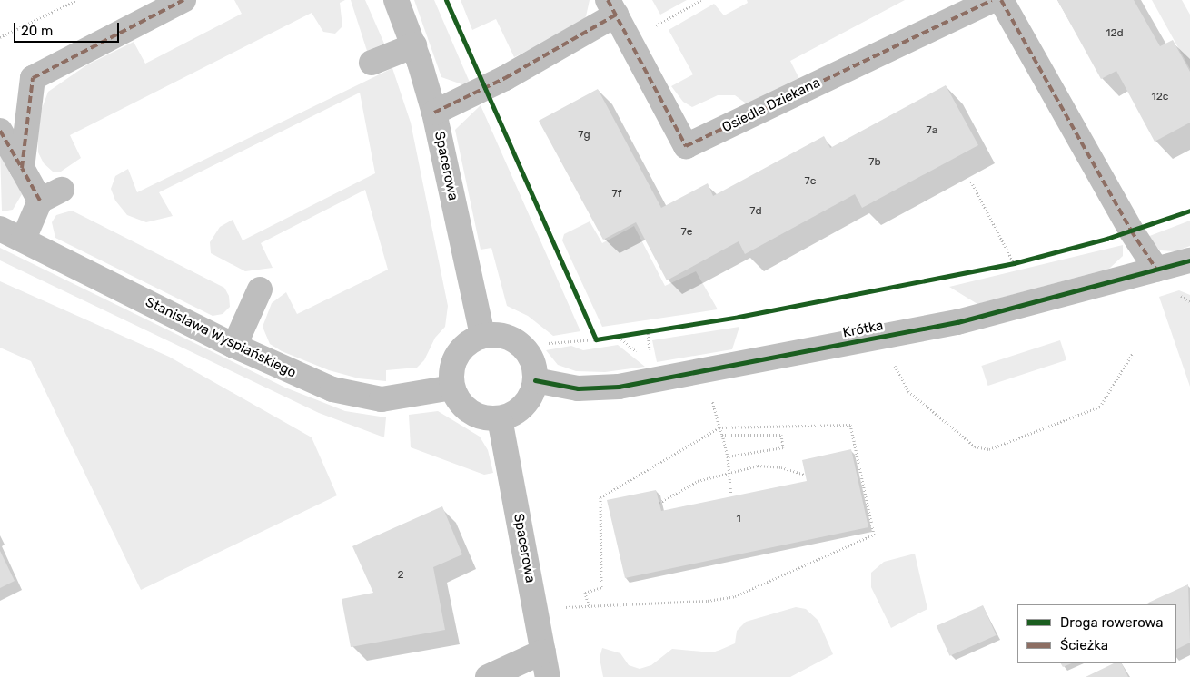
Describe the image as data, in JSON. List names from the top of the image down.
{
  "streets": {
    "street": [
      "Osiedle Dziekana",
      "Spacerowa",
      "Krótka",
      "Stanisława Wyspiańskiego"
    ]
  },
  "crossings": [
    ["Osiedle Dziekana", "Spacerowa"],
    ["Spacerowa", "Krótka"],
    ["Spacerowa", "Stanisława Wyspiańskiego"],
    ["Krótka", "Stanisława Wyspiańskiego"]
  ],
  "house_numbers": [
    "12d",
    "12c",
    "7a",
    "7g",
    "7b",
    "7c",
    "7f",
    "7d",
    "7e",
    "1",
    "2"
  ],
  "legend": ["Droga rowerowa", "Ścieżka"],
  "scale_bar": "20 m"
}
